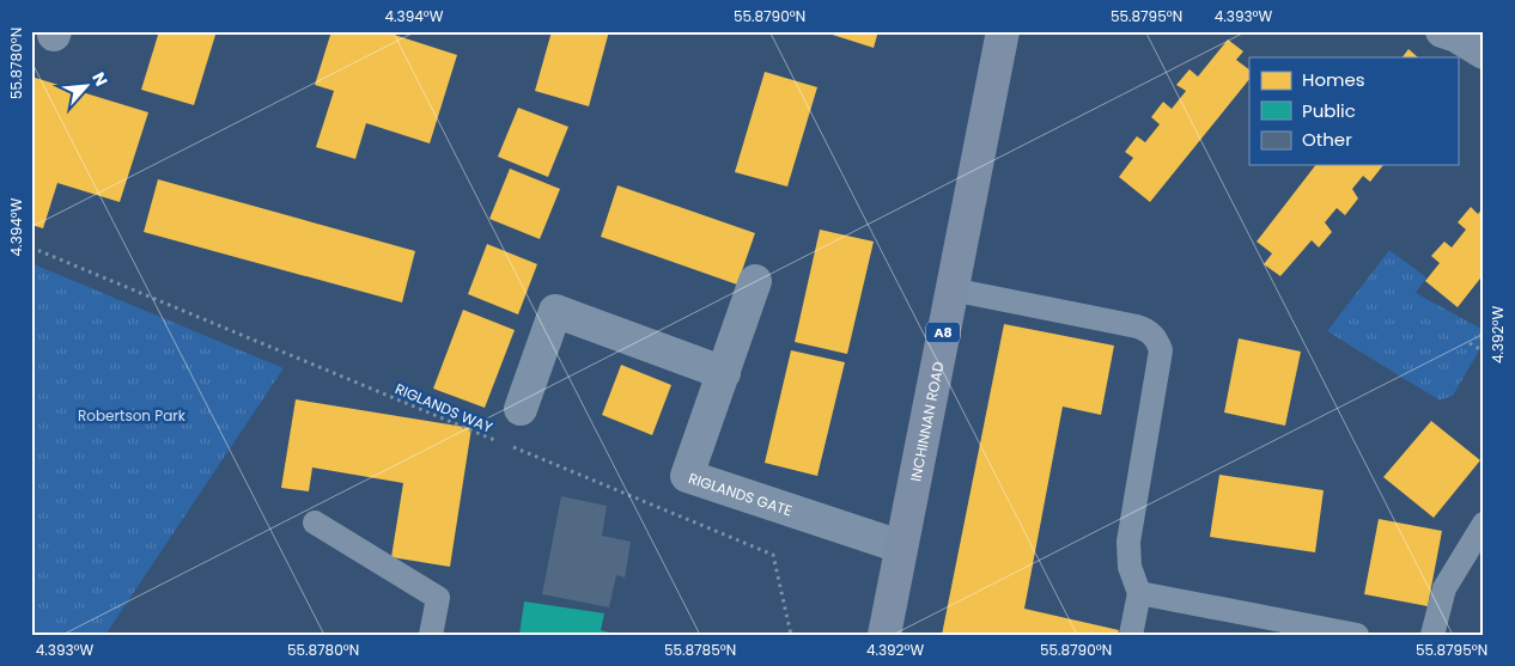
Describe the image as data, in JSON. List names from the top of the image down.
{
  "streets": {
    "main road": ["A8", "INCHINNAN ROAD"],
    "street": ["RIGLANDS GATE"],
    "path": ["RIGLANDS WAY"]
  },
  "crossings": [
    ["INCHINNAN ROAD", "RIGLANDS GATE"]
  ],
  "parks": ["Robertson Park"],
  "legend": ["Homes", "Public", "Other"],
  "north": "top right",
  "coordinates": [
    "4.394°W",
    "55.8790°N",
    "55.8795°N",
    "4.393°W",
    "55.8780°N",
    "4.392°W",
    "55.8785°N"
  ]
}
